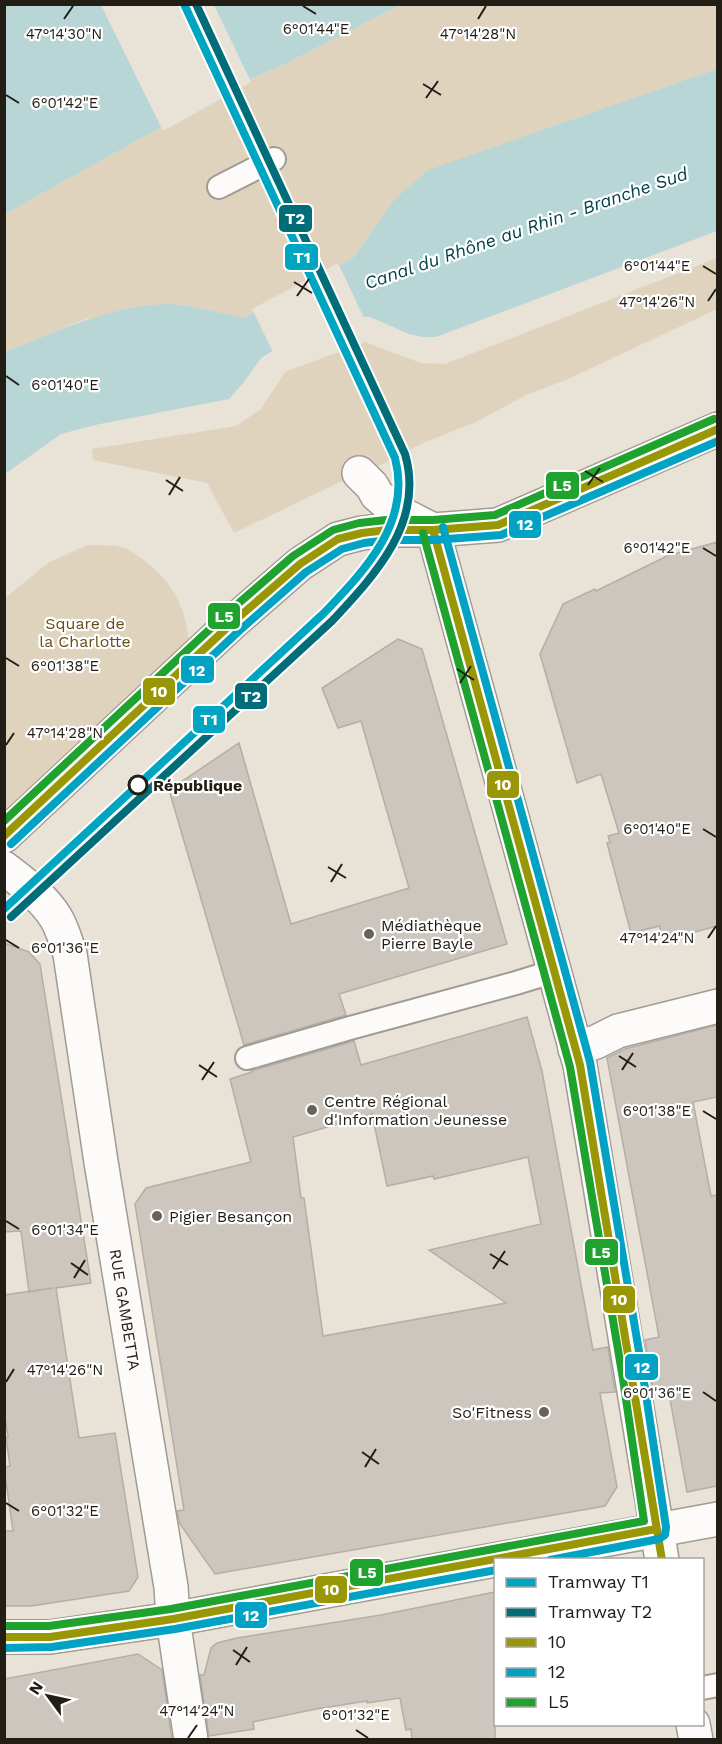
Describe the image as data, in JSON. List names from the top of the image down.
{
  "streets": {
    "street": ["RUE GAMBETTA"]
  },
  "water": ["Canal du Rhône au Rhin - Branche Sud"],
  "parks": ["Square de la Charlotte"],
  "places": [
    "République",
    "Médiathèque Pierre Bayle",
    "Centre Régional d'Information Jeunesse",
    "Pigier Besançon",
    "So'Fitness"
  ],
  "lines": [
    "tram line T1",
    "tram line T2",
    "transit line L5",
    "transit line 10",
    "transit line 12"
  ],
  "legend": [
    "Tramway T1",
    "Tramway T2",
    "10",
    "12",
    "L5"
  ],
  "north": "top left",
  "coordinates": [
    "6°01'44\"E",
    "47°14'30\"N",
    "47°14'28\"N",
    "6°01'42\"E",
    "47°14'26\"N",
    "6°01'40\"E",
    "6°01'38\"E",
    "47°14'24\"N",
    "6°01'36\"E",
    "6°01'34\"E",
    "6°01'32\"E"
  ]
}
